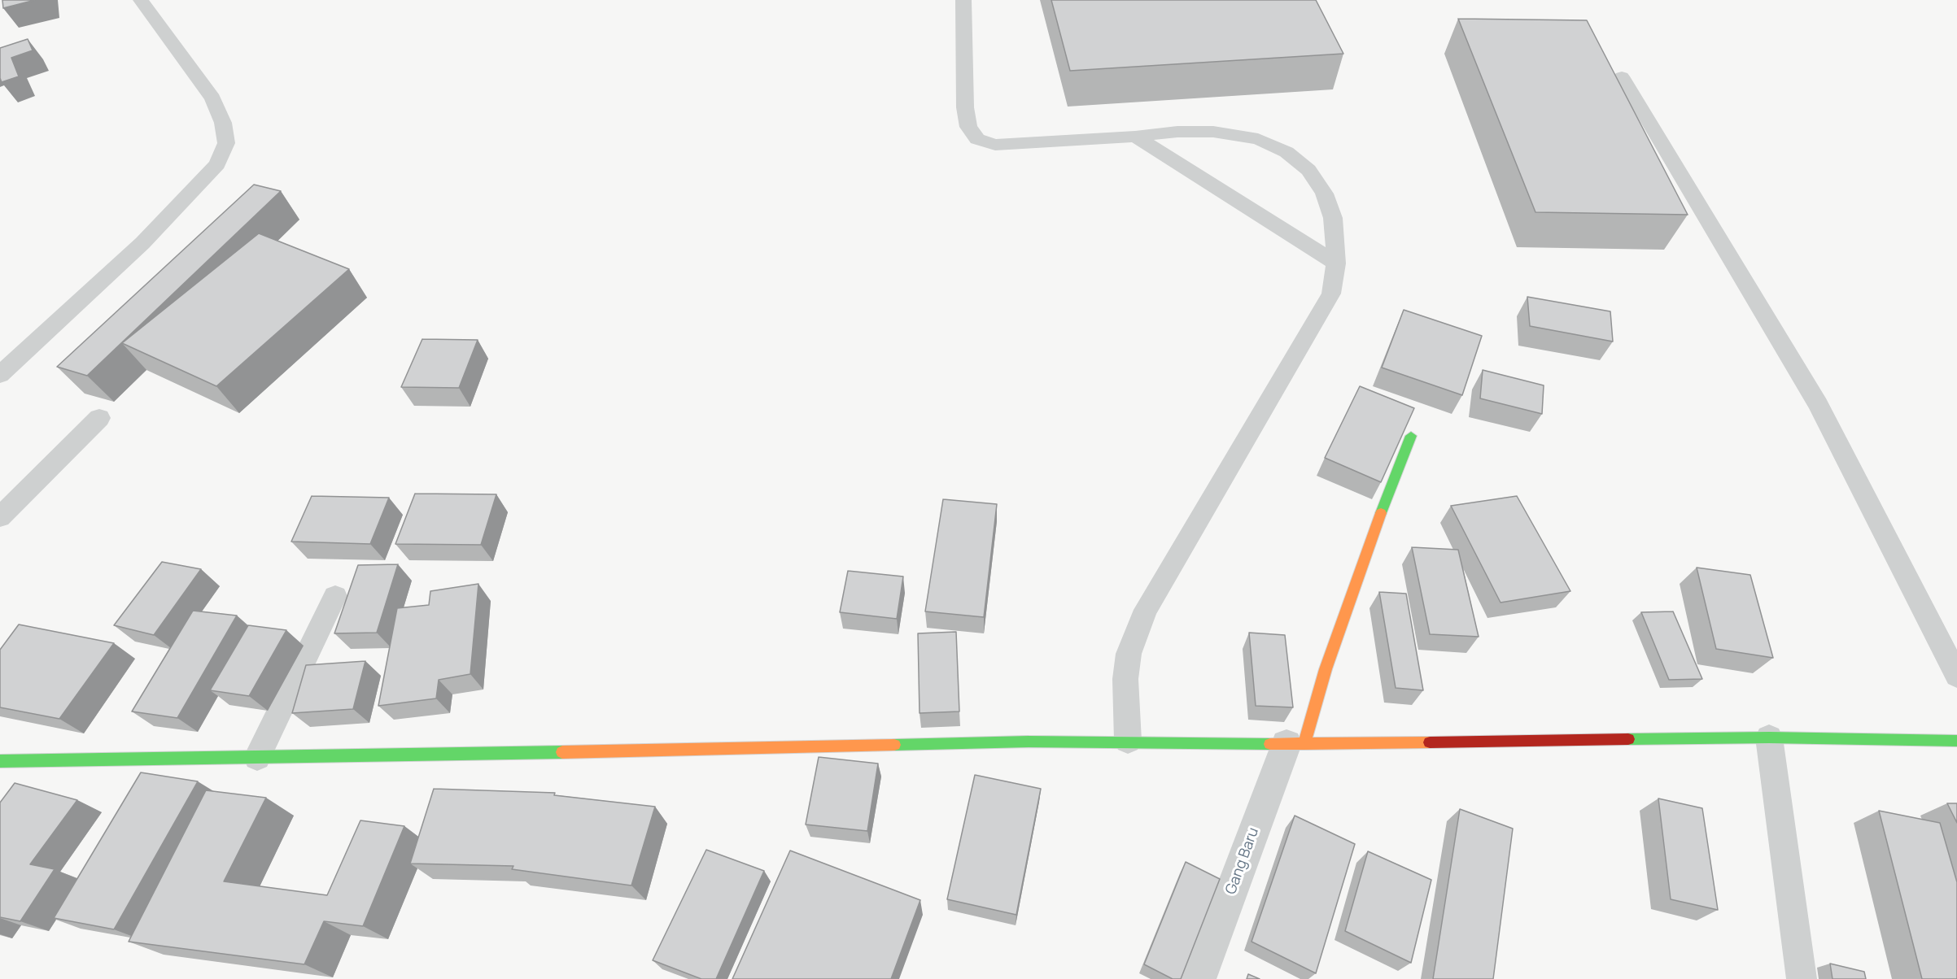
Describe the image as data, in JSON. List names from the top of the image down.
{
  "streets": {
    "street": ["Gang Baru"]
  }
}
